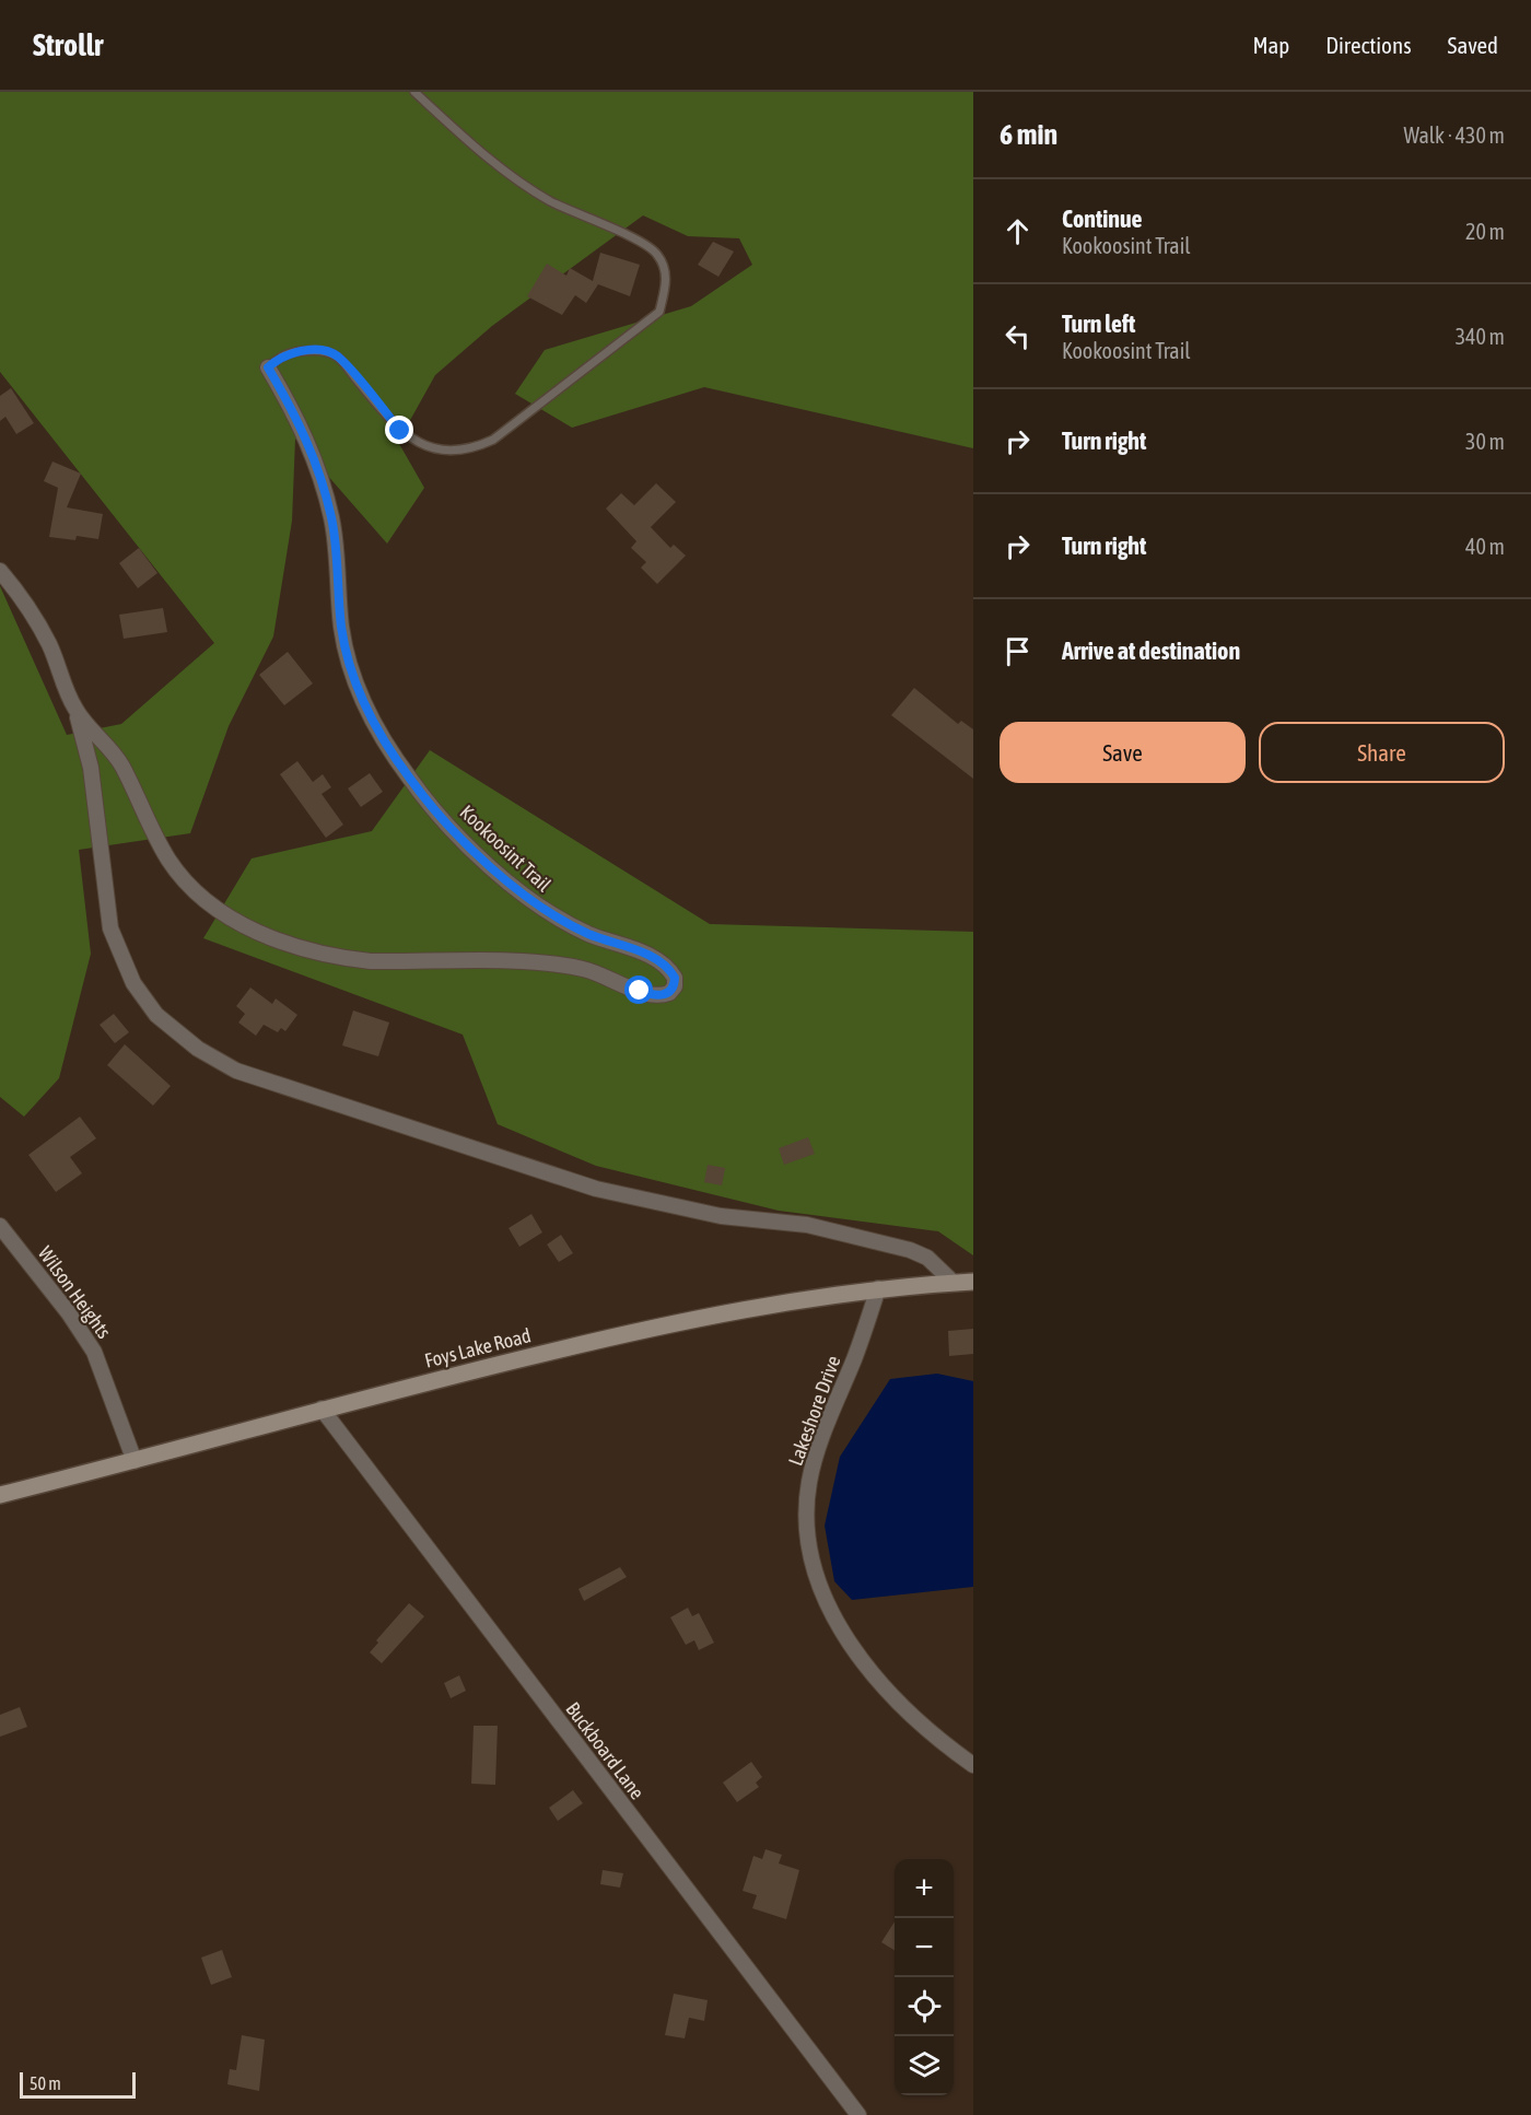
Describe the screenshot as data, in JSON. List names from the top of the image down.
{
  "streets": {
    "street": [
      "Kookoosint Trail",
      "Wilson Heights",
      "Foys Lake Road",
      "Lakeshore Drive",
      "Buckboard Lane"
    ]
  },
  "crossings": [
    ["Kookoosint Trail", "Foys Lake Road"],
    ["Wilson Heights", "Foys Lake Road"],
    ["Foys Lake Road", "Lakeshore Drive"],
    ["Foys Lake Road", "Buckboard Lane"]
  ],
  "scale_bar": "50 m",
  "page": {
    "header": "Strollr",
    "nav": ["Map", "Directions", "Saved"],
    "heading": ["6 min", "Walk · 430 m"],
    "list": [
      ["Continue", "Kookoosint Trail", "20 m"],
      ["Turn left", "Kookoosint Trail", "340 m"],
      ["Turn right", "30 m"],
      ["Turn right", "40 m"],
      "Arrive at destination"
    ],
    "buttons": ["Save", "Share"],
    "map_buttons": ["+", "−"],
    "scale": "50 m"
  }
}
